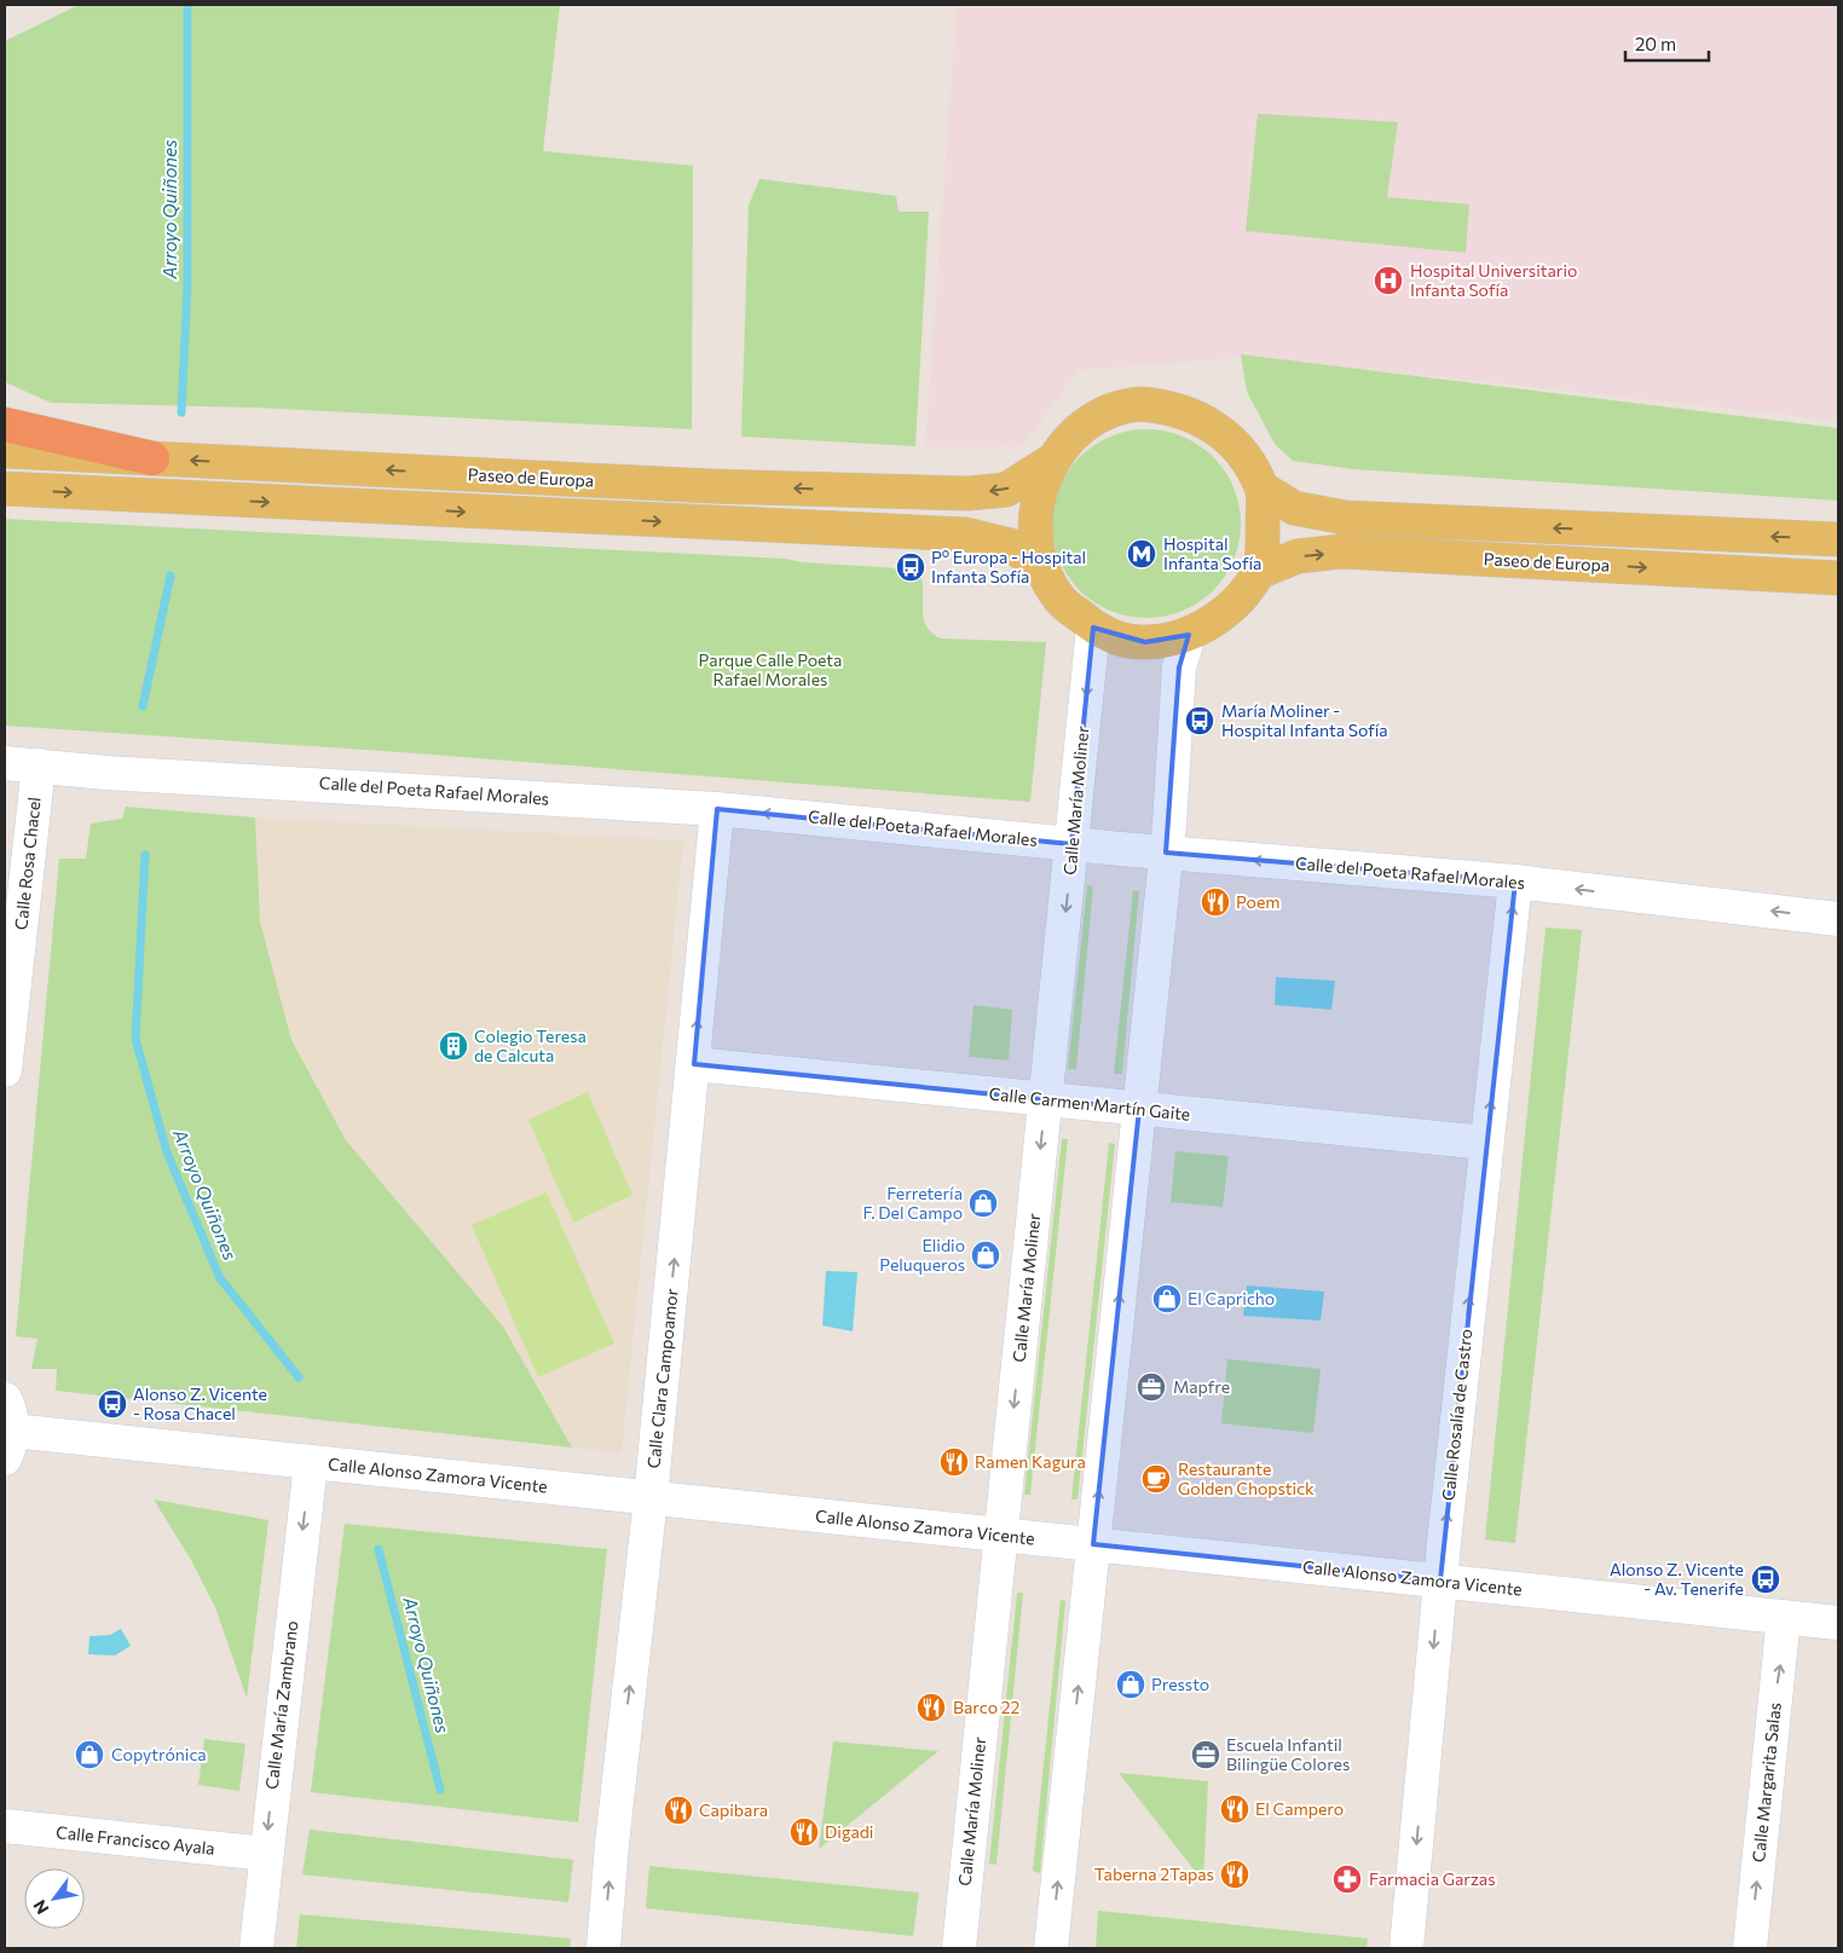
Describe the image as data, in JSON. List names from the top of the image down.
{
  "streets": {
    "main road": ["Paseo de Europa"],
    "street": [
      "Calle del Poeta Rafael Morales",
      "Calle María Moliner",
      "Calle Rosa Chacel",
      "Calle Carmen Martín Gaite",
      "Calle Clara Campoamor",
      "Calle Rosalía de Castro",
      "Calle Alonso Zamora Vicente",
      "Calle María Zambrano",
      "Calle Margarita Salas",
      "Calle Francisco Ayala"
    ]
  },
  "crossings": [
    ["Calle del Poeta Rafael Morales", "Calle María Moliner"],
    ["Calle del Poeta Rafael Morales", "Calle Rosa Chacel"],
    ["Calle del Poeta Rafael Morales", "Calle Clara Campoamor"],
    ["Calle del Poeta Rafael Morales", "Calle Rosalía de Castro"],
    ["Calle María Moliner", "Calle Carmen Martín Gaite"],
    ["Calle María Moliner", "Calle Alonso Zamora Vicente"],
    ["Calle Carmen Martín Gaite", "Calle Clara Campoamor"],
    ["Calle Carmen Martín Gaite", "Calle Rosalía de Castro"],
    ["Calle Clara Campoamor", "Calle Alonso Zamora Vicente"],
    ["Calle Rosalía de Castro", "Calle Alonso Zamora Vicente"],
    ["Calle Alonso Zamora Vicente", "Calle María Zambrano"],
    ["Calle Alonso Zamora Vicente", "Calle Margarita Salas"],
    ["Calle María Zambrano", "Calle Francisco Ayala"]
  ],
  "one_way": [
    "Calle del Poeta Rafael Morales",
    "Calle Clara Campoamor",
    "Calle María Zambrano",
    "Calle Margarita Salas"
  ],
  "water": ["Arroyo Quiñones"],
  "parks": ["Parque Calle Poeta Rafael Morales"],
  "places": {
    "hospital": ["Hospital Universitario Infanta Sofía"],
    "metro station": ["Hospital Infanta Sofía"],
    "bus stop": [
      "Pº Europa - Hospital Infanta Sofía",
      "María Moliner - Hospital Infanta Sofía",
      "Alonso Z. Vicente - Rosa Chacel",
      "Alonso Z. Vicente - Av. Tenerife"
    ],
    "restaurant": [
      "Poem",
      "Ramen Kagura",
      "Barco 22",
      "El Campero",
      "Capibara",
      "Digadi",
      "Taberna 2Tapas"
    ],
    "building": ["Colegio Teresa de Calcuta"],
    "shop": [
      "Ferretería F. Del Campo",
      "Elidio Peluqueros",
      "El Capricho",
      "Pressto",
      "Copytrónica"
    ],
    "office": ["Mapfre", "Escuela Infantil Bilingüe Colores"],
    "cafe": ["Restaurante Golden Chopstick"],
    "pharmacy": ["Farmacia Garzas"]
  },
  "scale_bar": "20 m",
  "north": "bottom left"
}
